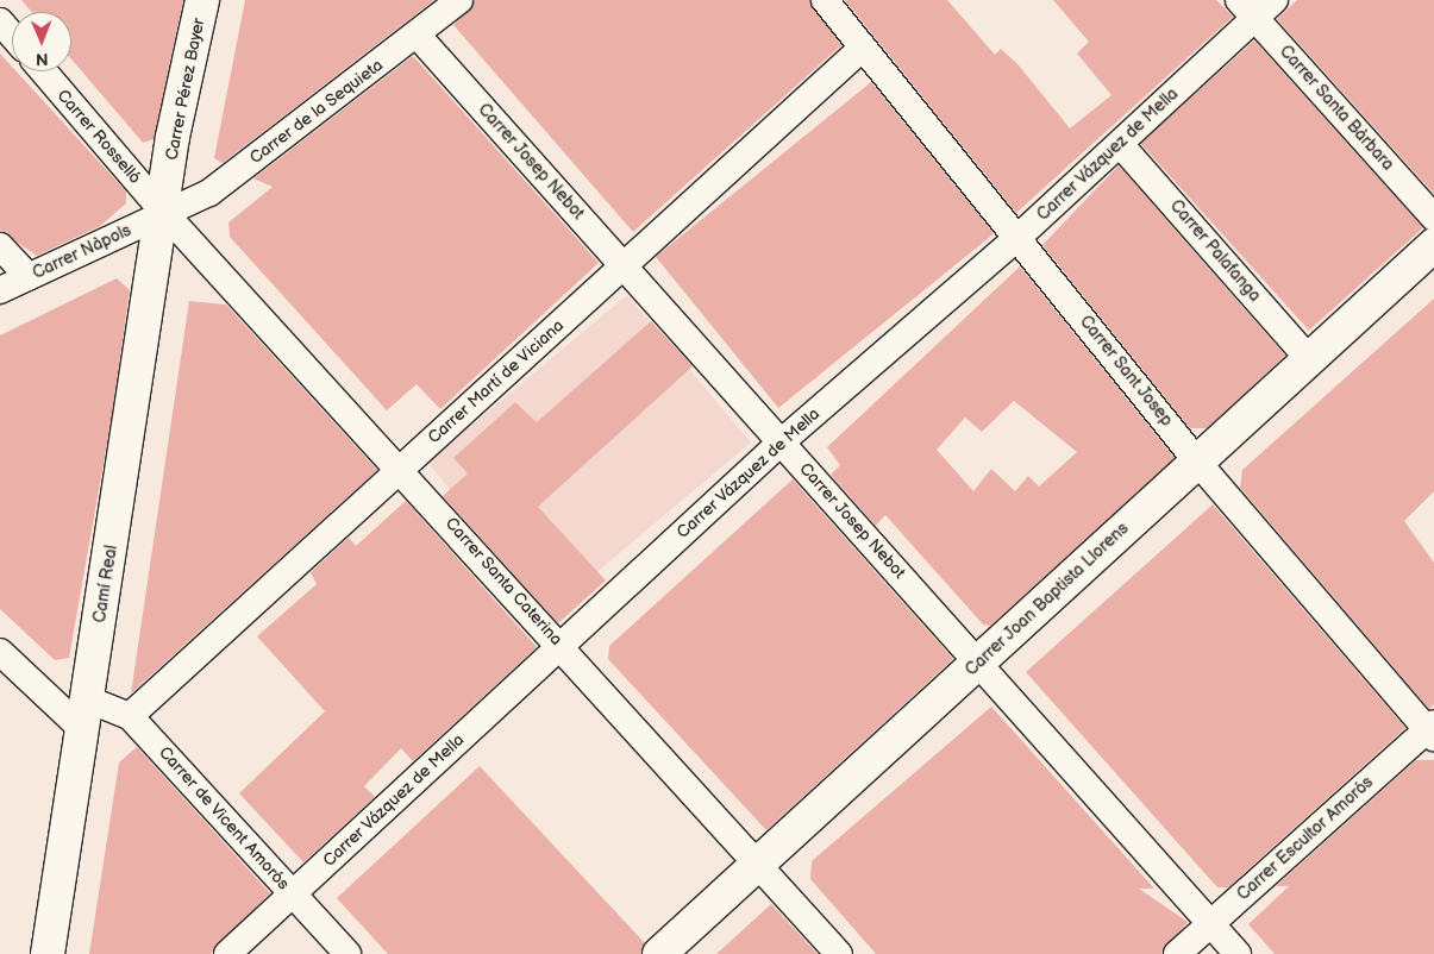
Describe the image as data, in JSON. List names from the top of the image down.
{
  "streets": {
    "street": [
      "Carrer Pérez Bayer",
      "Carrer Santa Bàrbara",
      "Carrer de la Sequieta",
      "Carrer Rosselló",
      "Carrer Vázquez de Mella",
      "Carrer Josep Nebot",
      "Carrer Palafanga",
      "Carrer Nàpols",
      "Carrer Sant Josep",
      "Carrer Martí de Viciana",
      "Carrer Santa Caterina",
      "Camí Real",
      "Carrer Joan Baptista Llorens",
      "Carrer de Vicent Amorós",
      "Carrer Escultor Amorós"
    ]
  },
  "crossings": [
    ["Carrer Pérez Bayer", "Carrer de la Sequieta"],
    ["Carrer Pérez Bayer", "Carrer Rosselló"],
    ["Carrer Pérez Bayer", "Carrer Nàpols"],
    ["Carrer Pérez Bayer", "Carrer Santa Caterina"],
    ["Carrer Pérez Bayer", "Camí Real"],
    ["Carrer Santa Bàrbara", "Carrer Vázquez de Mella"],
    ["Carrer de la Sequieta", "Carrer Rosselló"],
    ["Carrer de la Sequieta", "Carrer Josep Nebot"],
    ["Carrer de la Sequieta", "Carrer Nàpols"],
    ["Carrer de la Sequieta", "Carrer Santa Caterina"],
    ["Carrer de la Sequieta", "Camí Real"],
    ["Carrer Rosselló", "Carrer Nàpols"],
    ["Carrer Rosselló", "Carrer Santa Caterina"],
    ["Carrer Rosselló", "Camí Real"],
    ["Carrer Vázquez de Mella", "Carrer Josep Nebot"],
    ["Carrer Vázquez de Mella", "Carrer Palafanga"],
    ["Carrer Vázquez de Mella", "Carrer Sant Josep"],
    ["Carrer Vázquez de Mella", "Carrer Santa Caterina"],
    ["Carrer Vázquez de Mella", "Carrer de Vicent Amorós"],
    ["Carrer Josep Nebot", "Carrer Martí de Viciana"],
    ["Carrer Josep Nebot", "Carrer Joan Baptista Llorens"],
    ["Carrer Josep Nebot", "Carrer Escultor Amorós"],
    ["Carrer Palafanga", "Carrer Joan Baptista Llorens"],
    ["Carrer Nàpols", "Carrer Santa Caterina"],
    ["Carrer Nàpols", "Camí Real"],
    ["Carrer Sant Josep", "Carrer Martí de Viciana"],
    ["Carrer Sant Josep", "Carrer Joan Baptista Llorens"],
    ["Carrer Sant Josep", "Carrer Escultor Amorós"],
    ["Carrer Martí de Viciana", "Carrer Santa Caterina"],
    ["Carrer Martí de Viciana", "Carrer de Vicent Amorós"],
    ["Carrer Santa Caterina", "Camí Real"],
    ["Carrer Santa Caterina", "Carrer Joan Baptista Llorens"],
    ["Camí Real", "Carrer de Vicent Amorós"]
  ],
  "north": "bottom"
}
